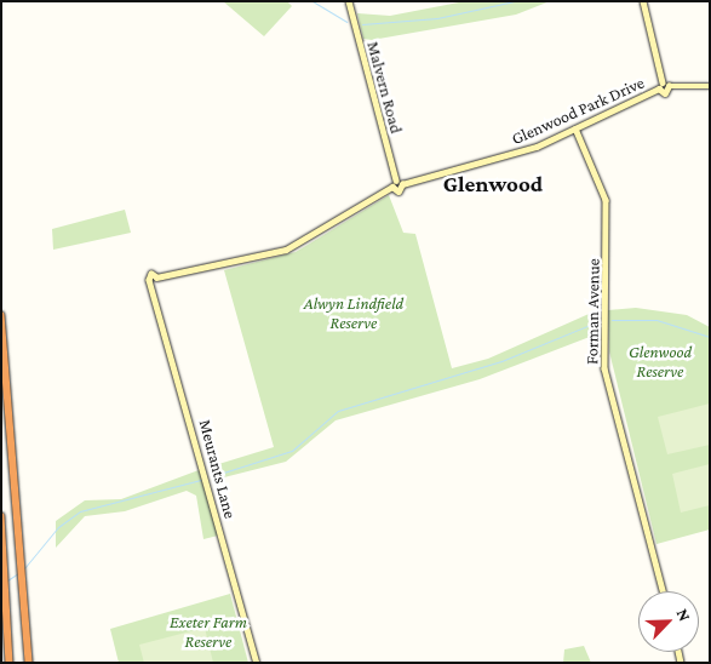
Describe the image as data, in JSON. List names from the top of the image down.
{
  "streets": {
    "street": [
      "Malvern Road",
      "Glenwood Park Drive",
      "Forman Avenue",
      "Meurants Lane"
    ]
  },
  "crossings": [
    ["Malvern Road", "Glenwood Park Drive"],
    ["Malvern Road", "Meurants Lane"],
    ["Glenwood Park Drive", "Forman Avenue"],
    ["Glenwood Park Drive", "Meurants Lane"]
  ],
  "districts": ["Glenwood"],
  "parks": ["Alwyn Lindfield Reserve", "Glenwood Reserve", "Exeter Farm Reserve"],
  "north": "top right"
}
